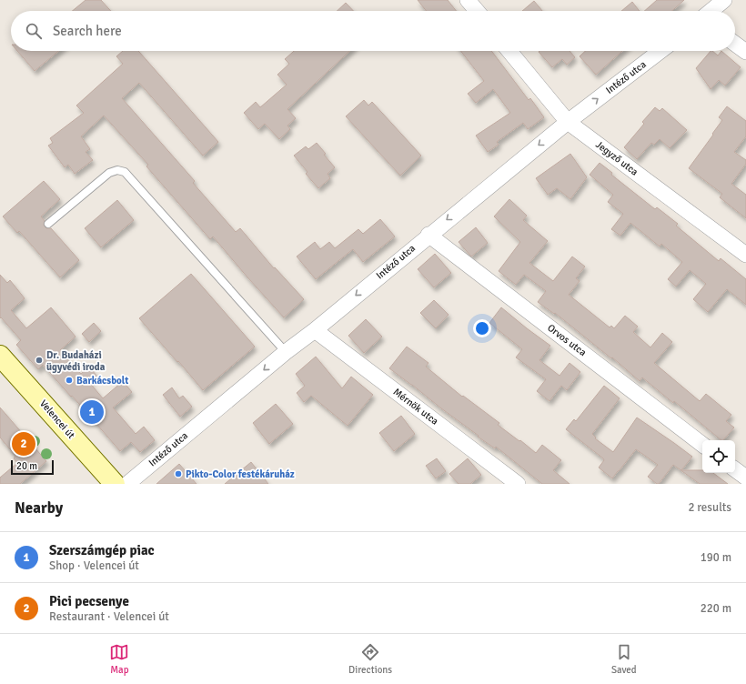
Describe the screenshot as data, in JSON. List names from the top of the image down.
{
  "streets": {
    "main road": ["Velencei út"],
    "street": [
      "Intéző utca",
      "Jegyző utca",
      "Orvos utca",
      "Mérnök utca"
    ]
  },
  "crossings": [
    ["Intéző utca", "Jegyző utca"],
    ["Intéző utca", "Orvos utca"],
    ["Intéző utca", "Mérnök utca"]
  ],
  "places": ["Dr. Budaházi ügyvédi iroda", "Barkácsbolt", "Pikto-Color festékáruház"],
  "scale_bar": "20 m",
  "page": {
    "search": "Search here",
    "pins": ["1", "2"],
    "scale": "20 m",
    "heading": ["Nearby", "2 results"],
    "list": [
      {
        "mark": "1",
        "name": "Szerszámgép piac",
        "note": "Shop · Velencei út",
        "value": "190 m"
      },
      {
        "mark": "2",
        "name": "Pici pecsenye",
        "note": "Restaurant · Velencei út",
        "value": "220 m"
      }
    ],
    "nav": ["Map", "Directions", "Saved"]
  }
}
